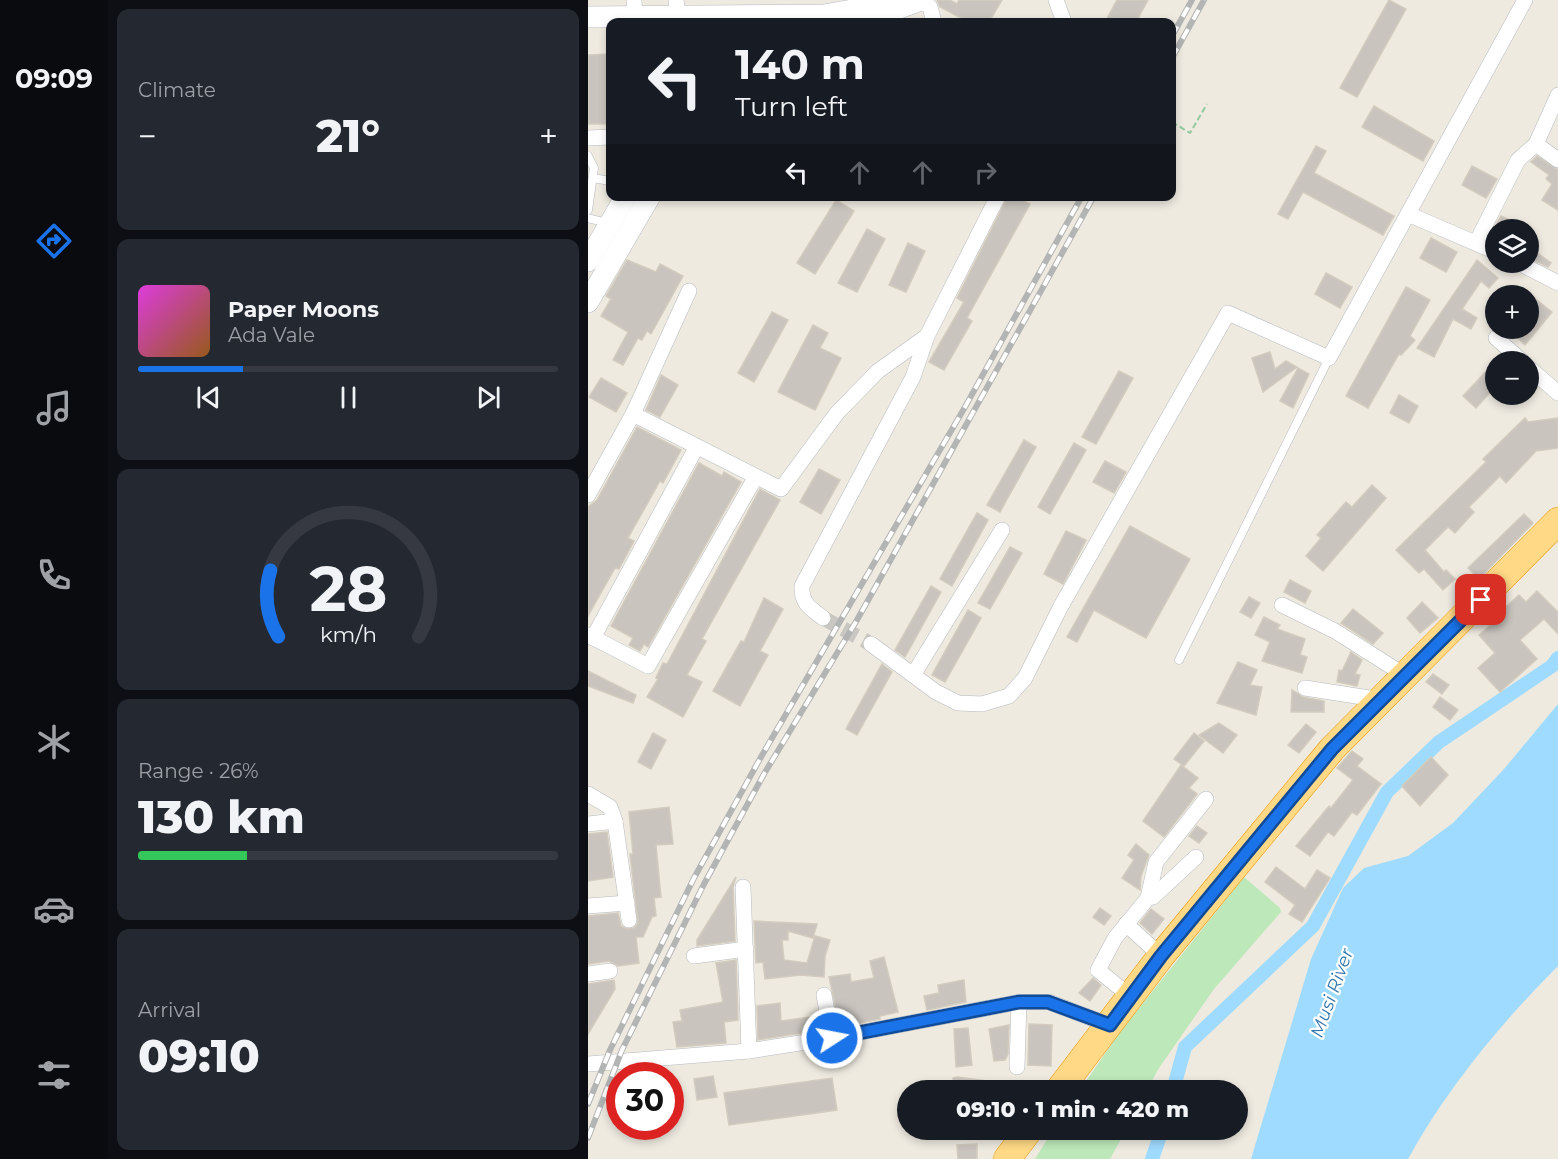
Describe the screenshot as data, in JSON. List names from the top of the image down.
{
  "water": ["Musi River"],
  "page": {
    "tabs": "09:09",
    "tile": [
      "Climate",
      ["Range · 26%", "130 km"],
      ["Arrival", "09:10"]
    ],
    "turn": ["140 m", "Turn left"],
    "heat": ["−", "21°", "+"],
    "map_buttons": ["+", "−"],
    "song": ["Paper Moons", "Ada Vale"],
    "limit": "30",
    "trip": "09:10 · 1 min · 420 m",
    "gauge": ["28", "km/h"]
  }
}
